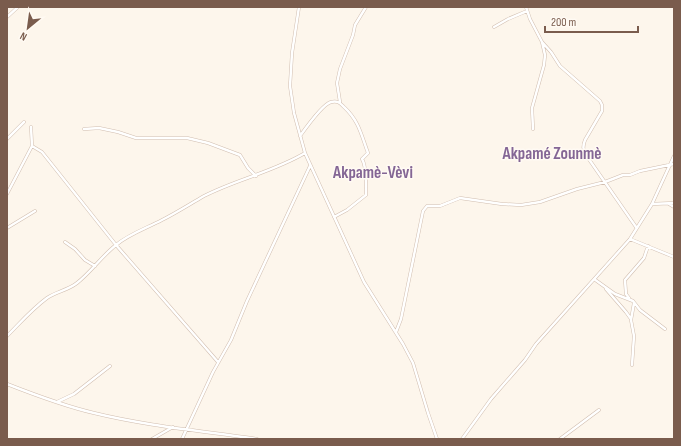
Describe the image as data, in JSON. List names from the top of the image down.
{
  "districts": ["Akpamé Zounmè", "Akpamè-Vèvi"],
  "scale_bar": "200 m",
  "north": "bottom left"
}
